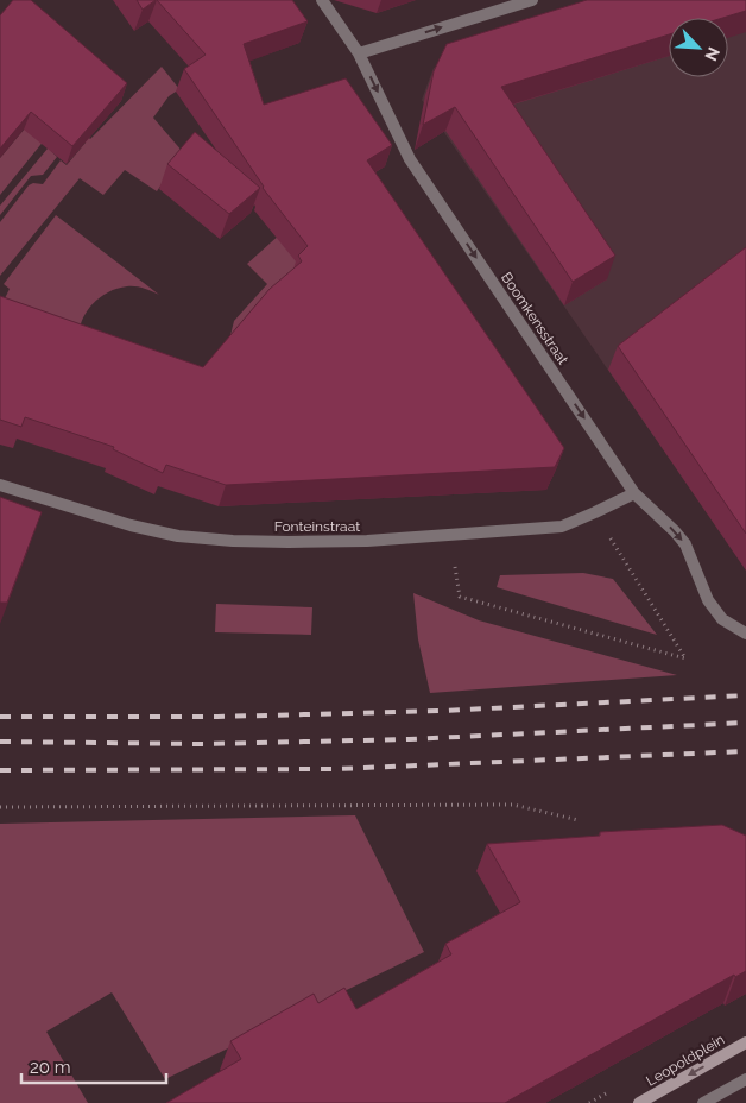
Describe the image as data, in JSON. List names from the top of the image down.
{
  "streets": {
    "main road": ["Leopoldplein"],
    "street": ["Boomkensstraat", "Fonteinstraat"]
  },
  "crossings": [
    ["Boomkensstraat", "Fonteinstraat"]
  ],
  "one_way": ["Boomkensstraat", "Leopoldplein"],
  "scale_bar": "20 m",
  "north": "bottom right"
}
